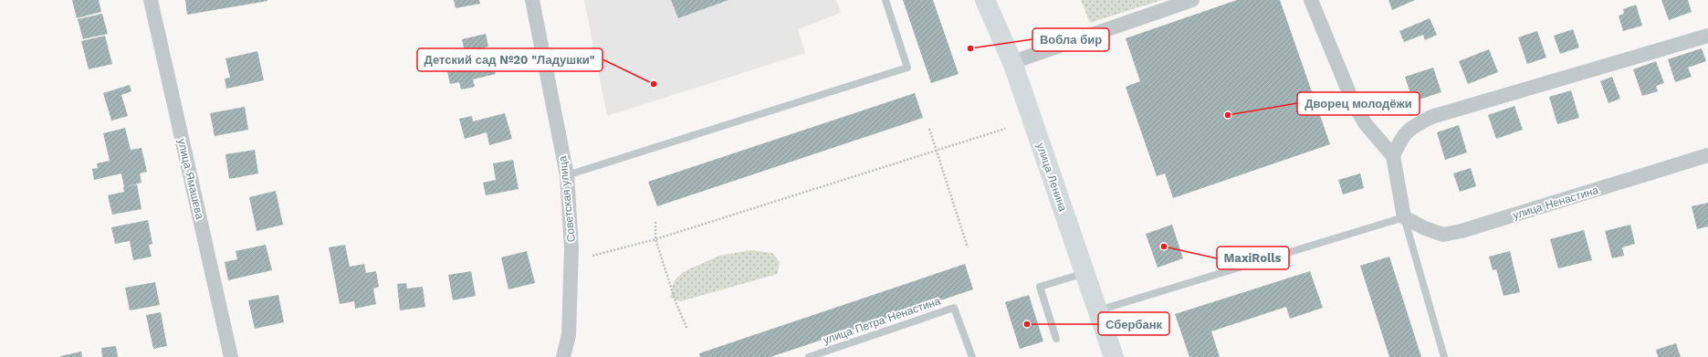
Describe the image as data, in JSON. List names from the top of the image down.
{
  "streets": {
    "main road": ["улица Ленина"],
    "street": ["улица Ямашева", "Советская улица", "улица Ненастина"],
    "lane": ["улица Петра Ненастина"]
  },
  "places": [
    "Вобла бир",
    "Детский сад №20 \"Ладушки\"",
    "Дворец молодёжи",
    "MaxiRolls",
    "Сбербанк"
  ]
}
